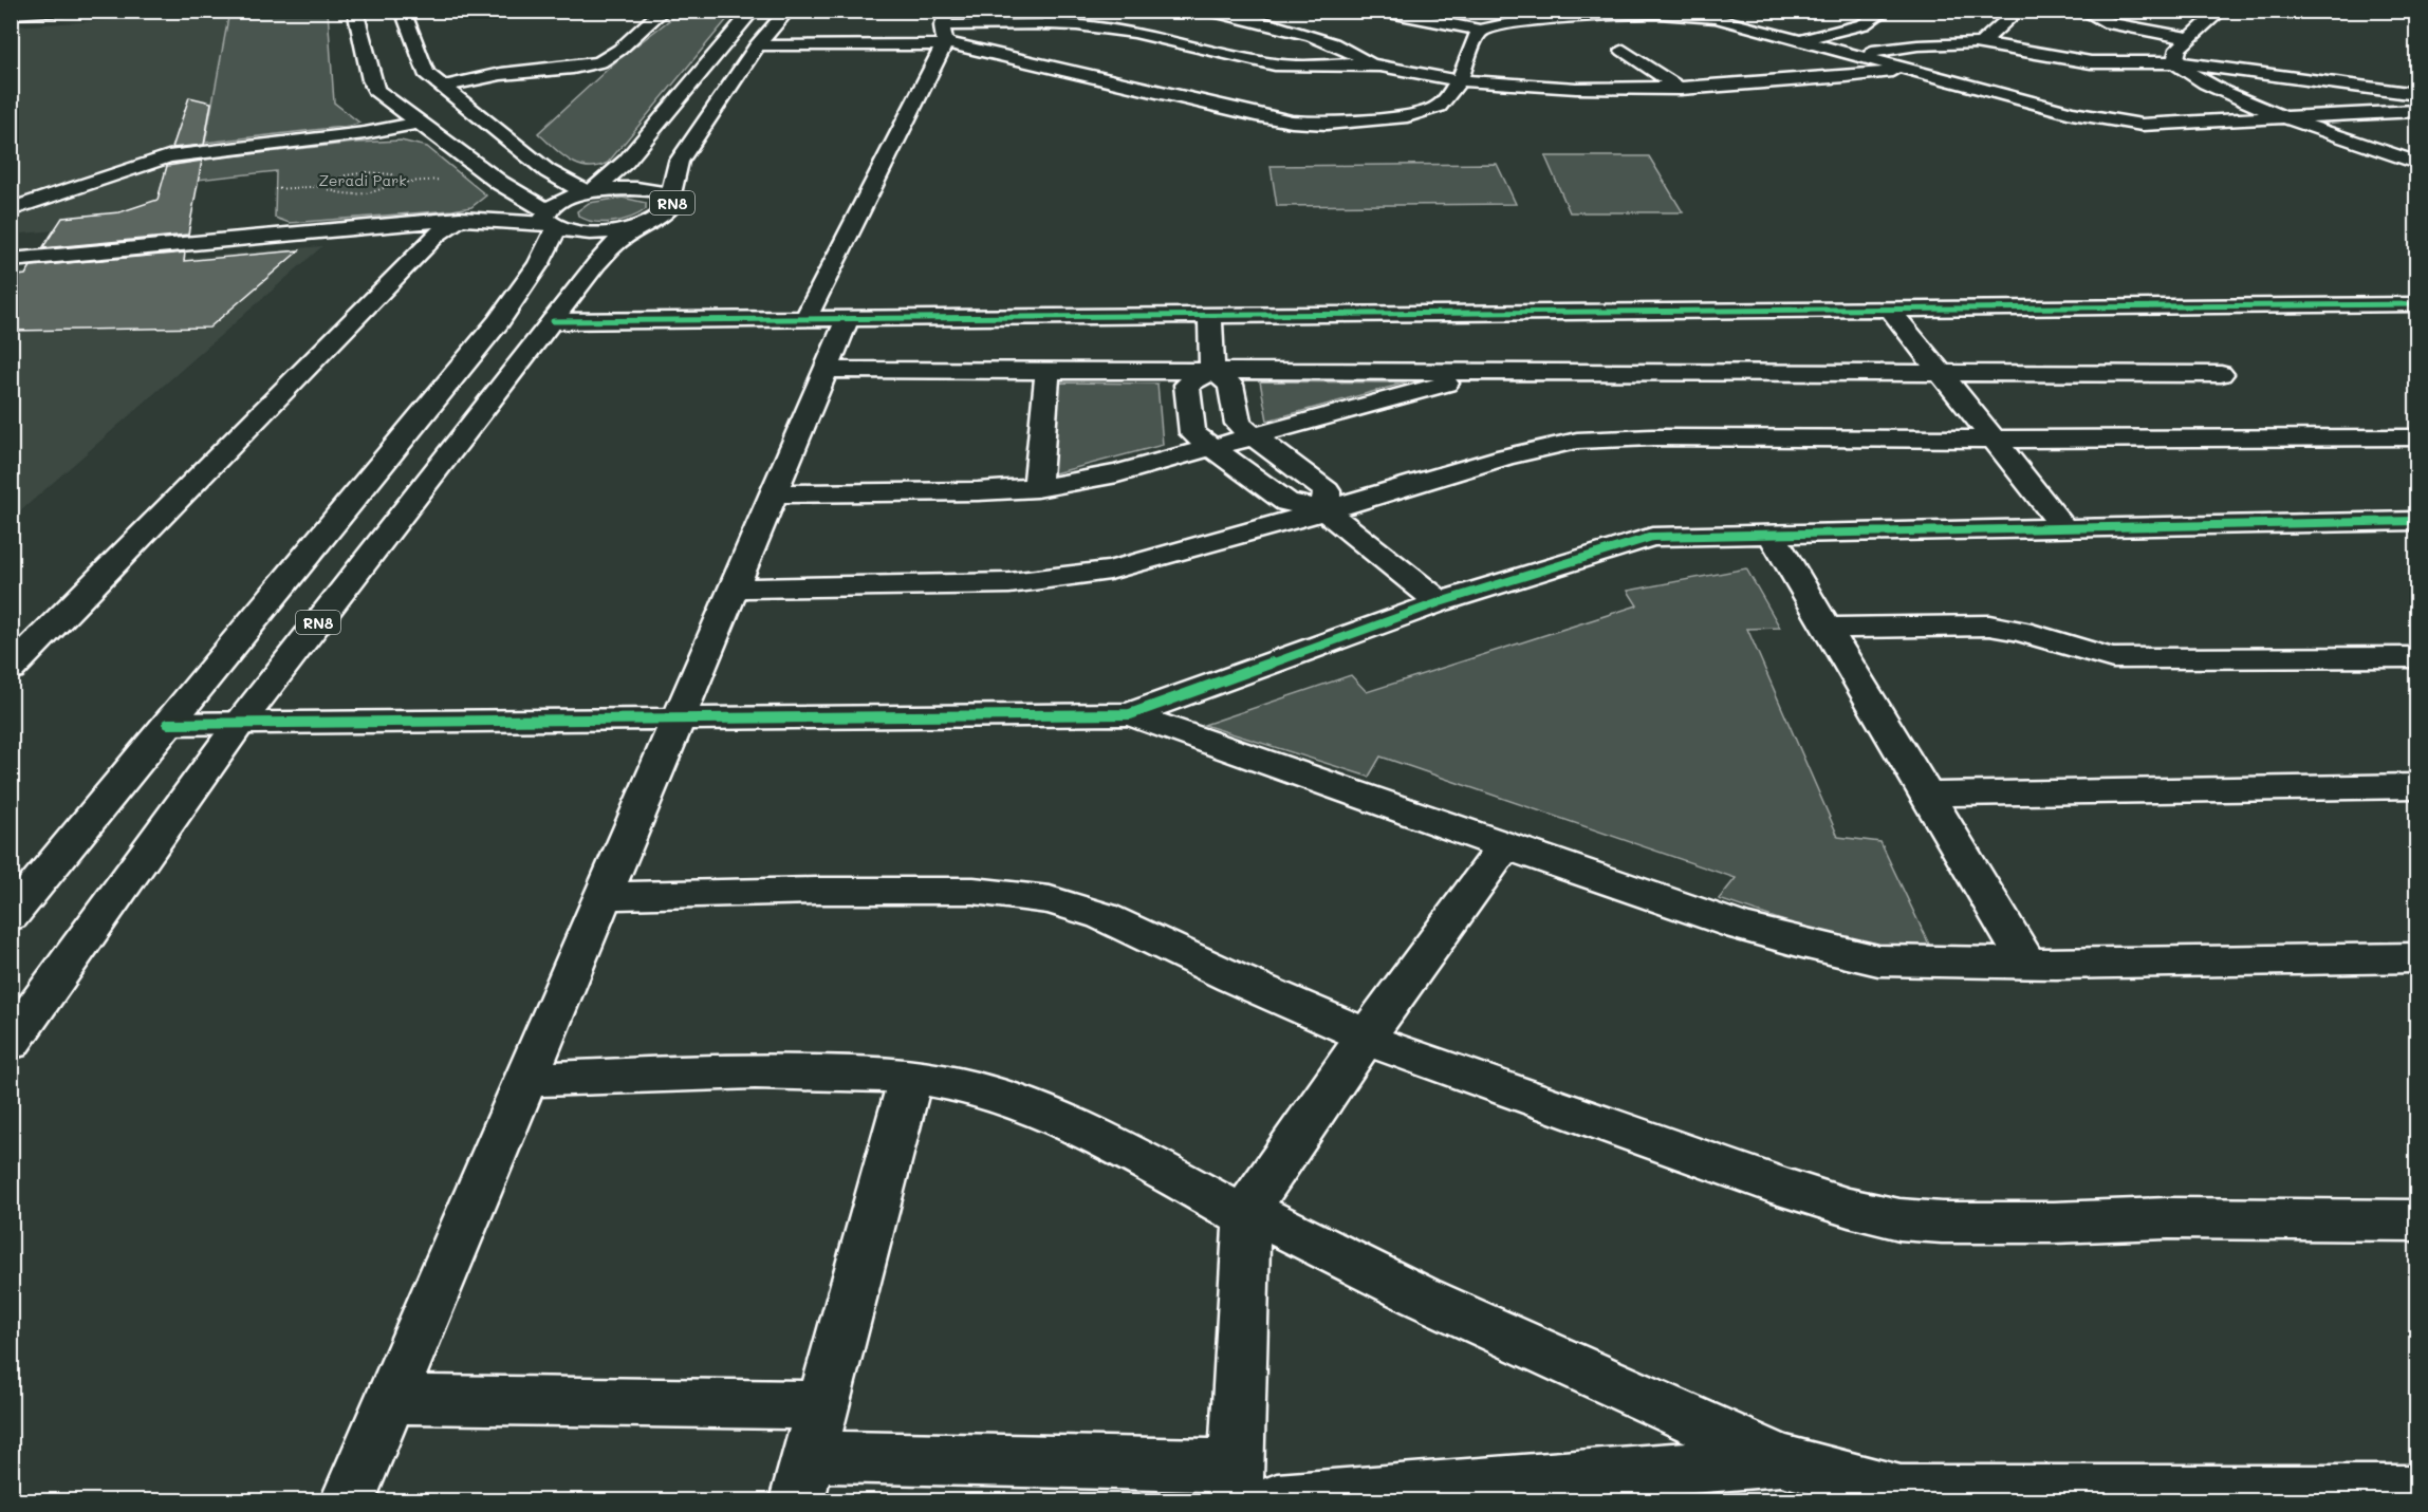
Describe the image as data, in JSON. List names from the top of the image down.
{
  "streets": {
    "street": ["RN8"]
  },
  "parks": ["Zeradi Park"]
}
